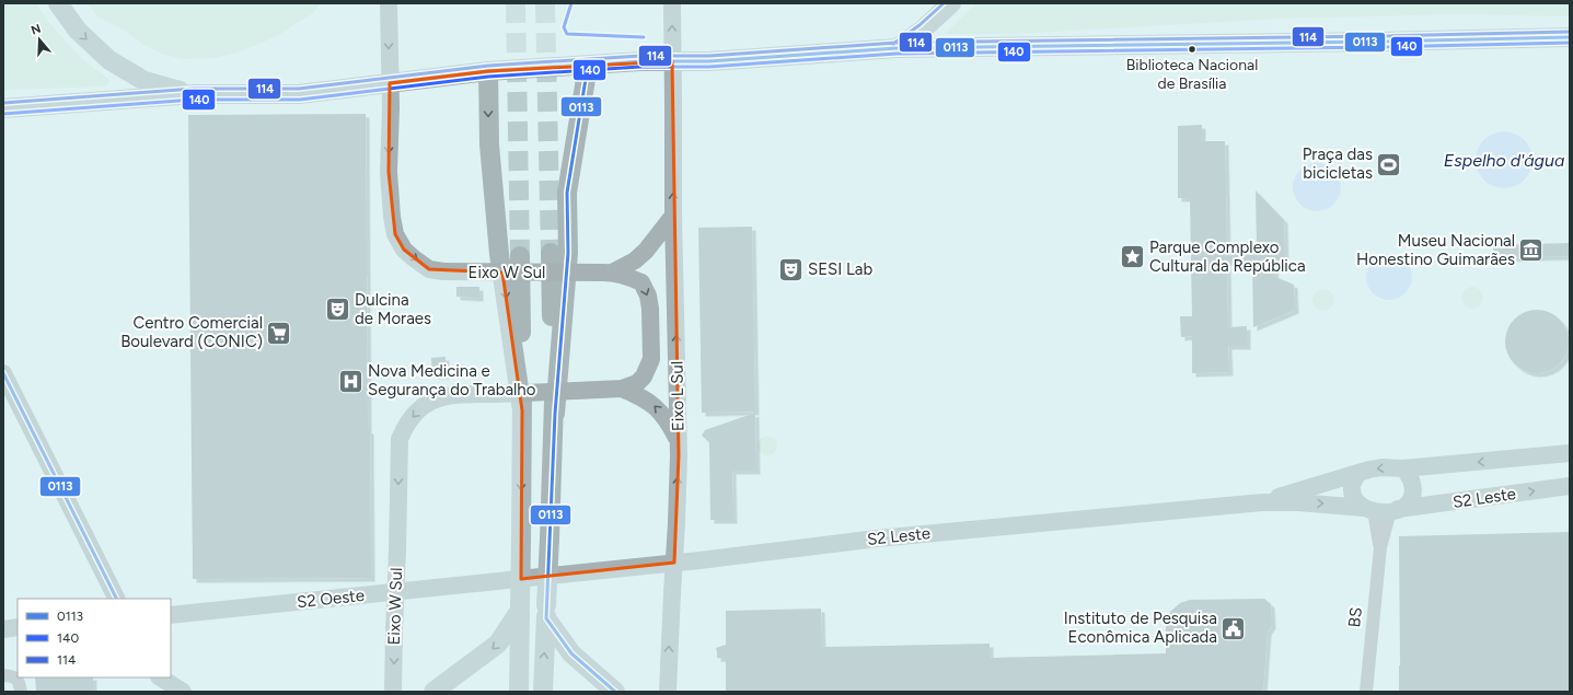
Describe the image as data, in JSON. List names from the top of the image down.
{
  "streets": {
    "main road": [
      "Eixo W Sul",
      "Eixo L Sul",
      "S2 Leste",
      "S2 Oeste"
    ],
    "street": ["BS"]
  },
  "crossings": [
    ["S2 Leste", "S2 Oeste"],
    ["S2 Leste", "BS"]
  ],
  "one_way": ["Eixo L Sul"],
  "water": ["Espelho d'água"],
  "places": {
    "other": ["Biblioteca Nacional de Brasília"],
    "sports": ["Praça das bicicletas"],
    "museum": ["Museu Nacional Honestino Guimarães"],
    "place": ["Parque Complexo Cultural da República"],
    "theatre": ["SESI Lab", "Dulcina de Moraes"],
    "supermarket": ["Centro Comercial Boulevard (CONIC)"],
    "hospital": ["Nova Medicina e Segurança do Trabalho"],
    "public building": ["Instituto de Pesquisa Econômica Aplicada"]
  },
  "lines": ["transit line 140", "transit line 114", "transit line 0113"],
  "legend": ["0113", "140", "114"],
  "north": "top"
}
